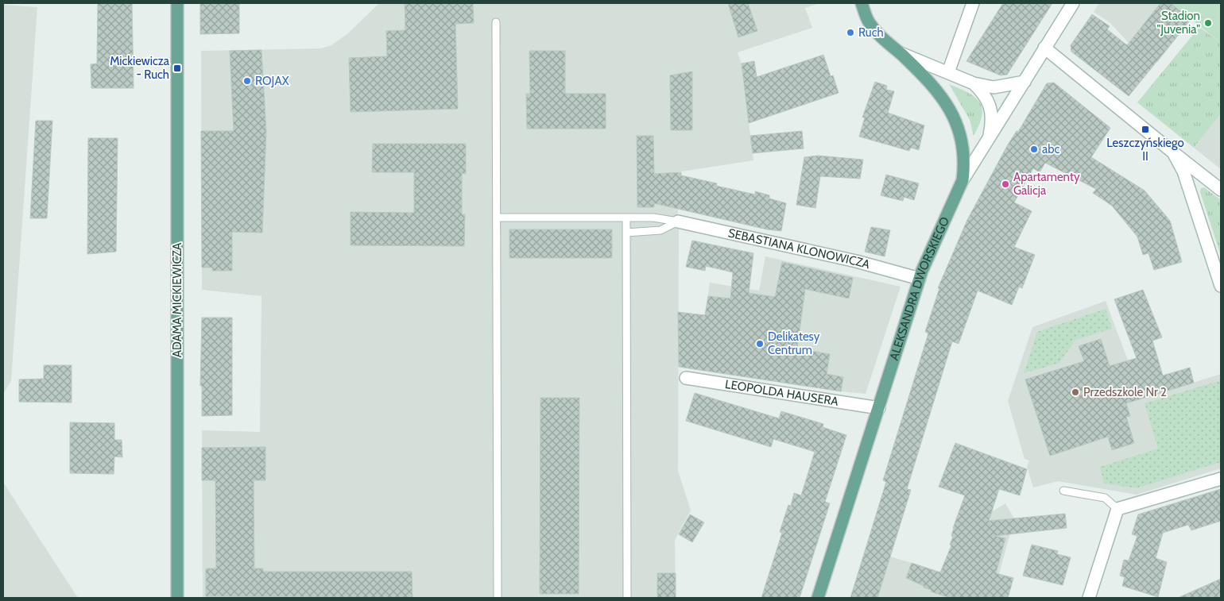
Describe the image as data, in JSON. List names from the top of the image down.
{
  "streets": {
    "main road": ["ALEKSANDRA DWORSKIEGO", "ADAMA MICKIEWICZA"],
    "street": ["SEBASTIANA KLONOWICZA", "LEOPOLDA HAUSERA"]
  },
  "crossings": [
    ["SEBASTIANA KLONOWICZA", "ALEKSANDRA DWORSKIEGO"],
    ["ALEKSANDRA DWORSKIEGO", "LEOPOLDA HAUSERA"]
  ],
  "places": {
    "other": [
      "Stadion \"Juvenia\"",
      "Ruch",
      "ROJAX",
      "abc",
      "Apartamenty Galicja",
      "Delikatesy Centrum",
      "Przedszkole Nr 2"
    ],
    "transit": ["Mickiewicza - Ruch", "Leszczyńskiego II"]
  }
}
